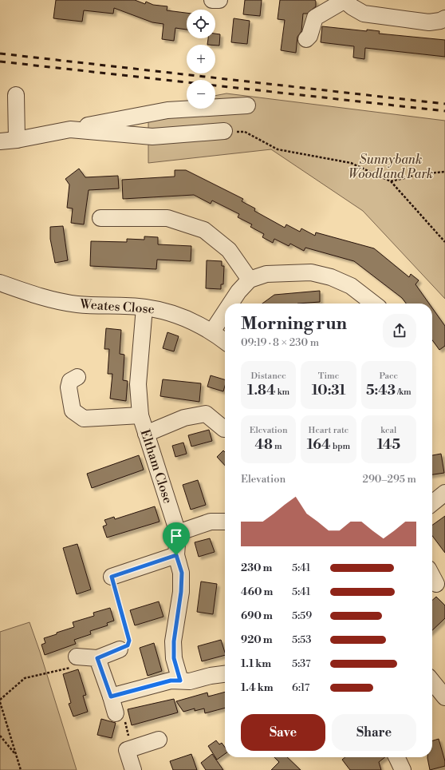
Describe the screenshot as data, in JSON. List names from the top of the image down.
{
  "streets": {
    "street": ["Weates Close", "Eltham Close"]
  },
  "crossings": [
    ["Weates Close", "Eltham Close"]
  ],
  "parks": ["Sunnybank Woodland Park"],
  "page": {
    "map_buttons": ["+", "−"],
    "heading": ["Morning run", "09:19 · 8 × 230 m"],
    "stats": [
      ["Distance", "1.84 km"],
      ["Time", "10:31"],
      ["Pace", "5:43 /km"],
      ["Elevation", "48 m"],
      ["Heart rate", "164 bpm"],
      ["kcal", "145"]
    ],
    "chart": ["Elevation", "290–295 m"],
    "list": [
      {
        "name": "230 m",
        "note": "5:41"
      },
      {
        "name": "460 m",
        "note": "5:41"
      },
      {
        "name": "690 m",
        "note": "5:59"
      },
      {
        "name": "920 m",
        "note": "5:53"
      },
      {
        "name": "1.1 km",
        "note": "5:37"
      },
      {
        "name": "1.4 km",
        "note": "6:17"
      }
    ],
    "buttons": ["Save", "Share"]
  }
}
